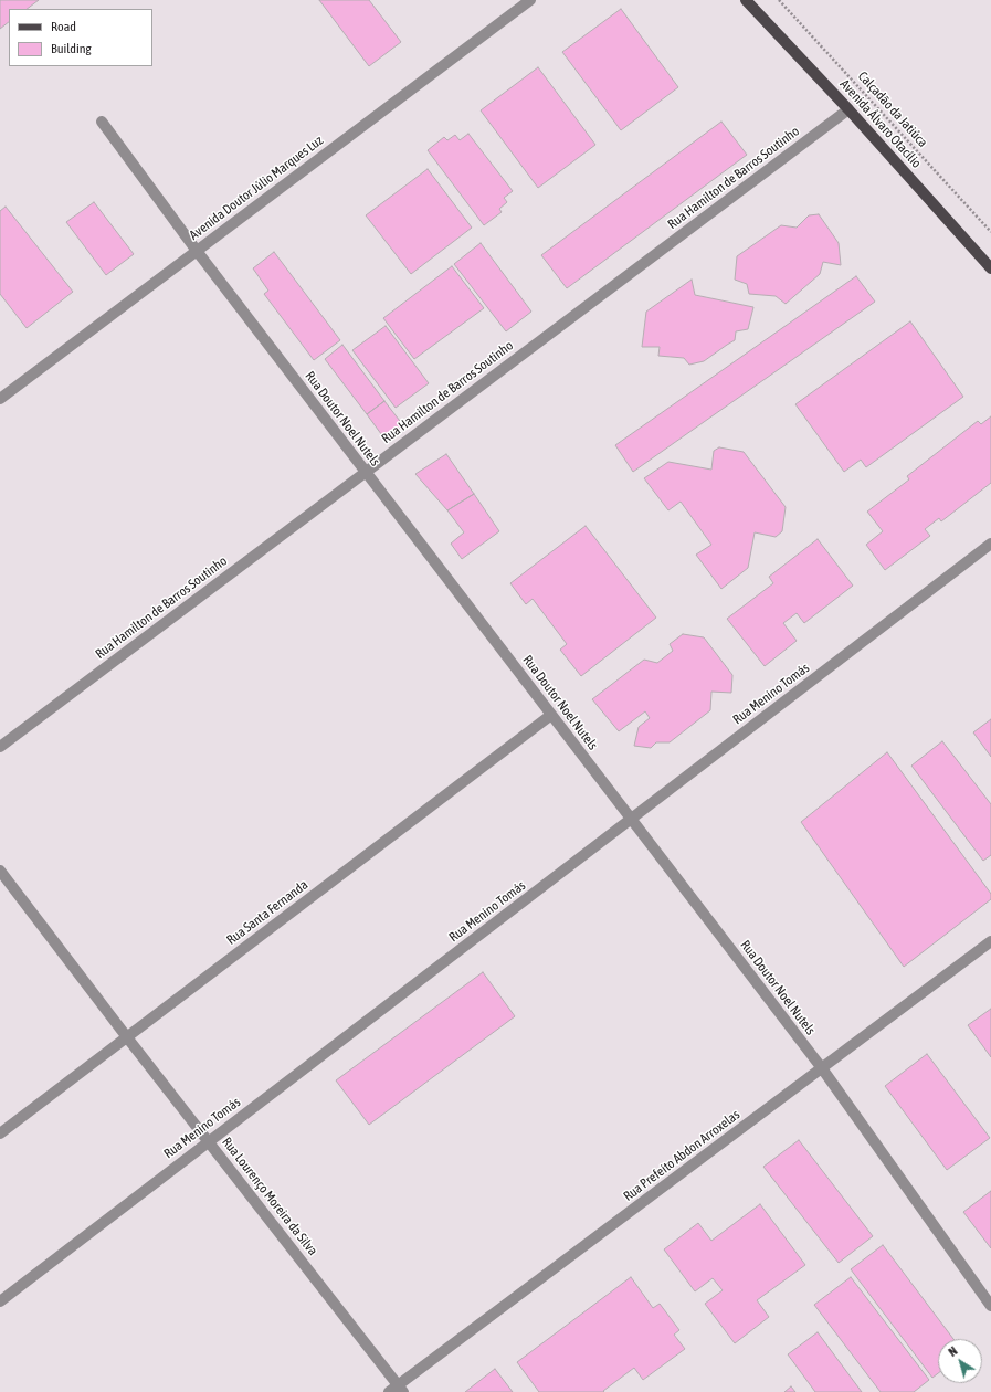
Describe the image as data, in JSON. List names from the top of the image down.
{
  "streets": {
    "main road": ["Avenida Álvaro Otacílio"],
    "street": [
      "Rua Hamilton de Barros Soutinho",
      "Avenida Doutor Júlio Marques Luz",
      "Rua Doutor Noel Nutels",
      "Rua Menino Tomás",
      "Rua Santa Fernanda",
      "Rua Prefeito Abdon Arroxelas",
      "Rua Lourenço Moreira da Silva"
    ],
    "path": ["Calçadão da Jatiúca"]
  },
  "crossings": [
    ["Avenida Álvaro Otacílio", "Rua Hamilton de Barros Soutinho"],
    ["Rua Hamilton de Barros Soutinho", "Rua Doutor Noel Nutels"],
    ["Avenida Doutor Júlio Marques Luz", "Rua Doutor Noel Nutels"],
    ["Rua Doutor Noel Nutels", "Rua Menino Tomás"],
    ["Rua Doutor Noel Nutels", "Rua Santa Fernanda"],
    ["Rua Doutor Noel Nutels", "Rua Prefeito Abdon Arroxelas"],
    ["Rua Menino Tomás", "Rua Lourenço Moreira da Silva"],
    ["Rua Santa Fernanda", "Rua Lourenço Moreira da Silva"],
    ["Rua Prefeito Abdon Arroxelas", "Rua Lourenço Moreira da Silva"]
  ],
  "legend": ["Road", "Building"],
  "north": "top left"
}
